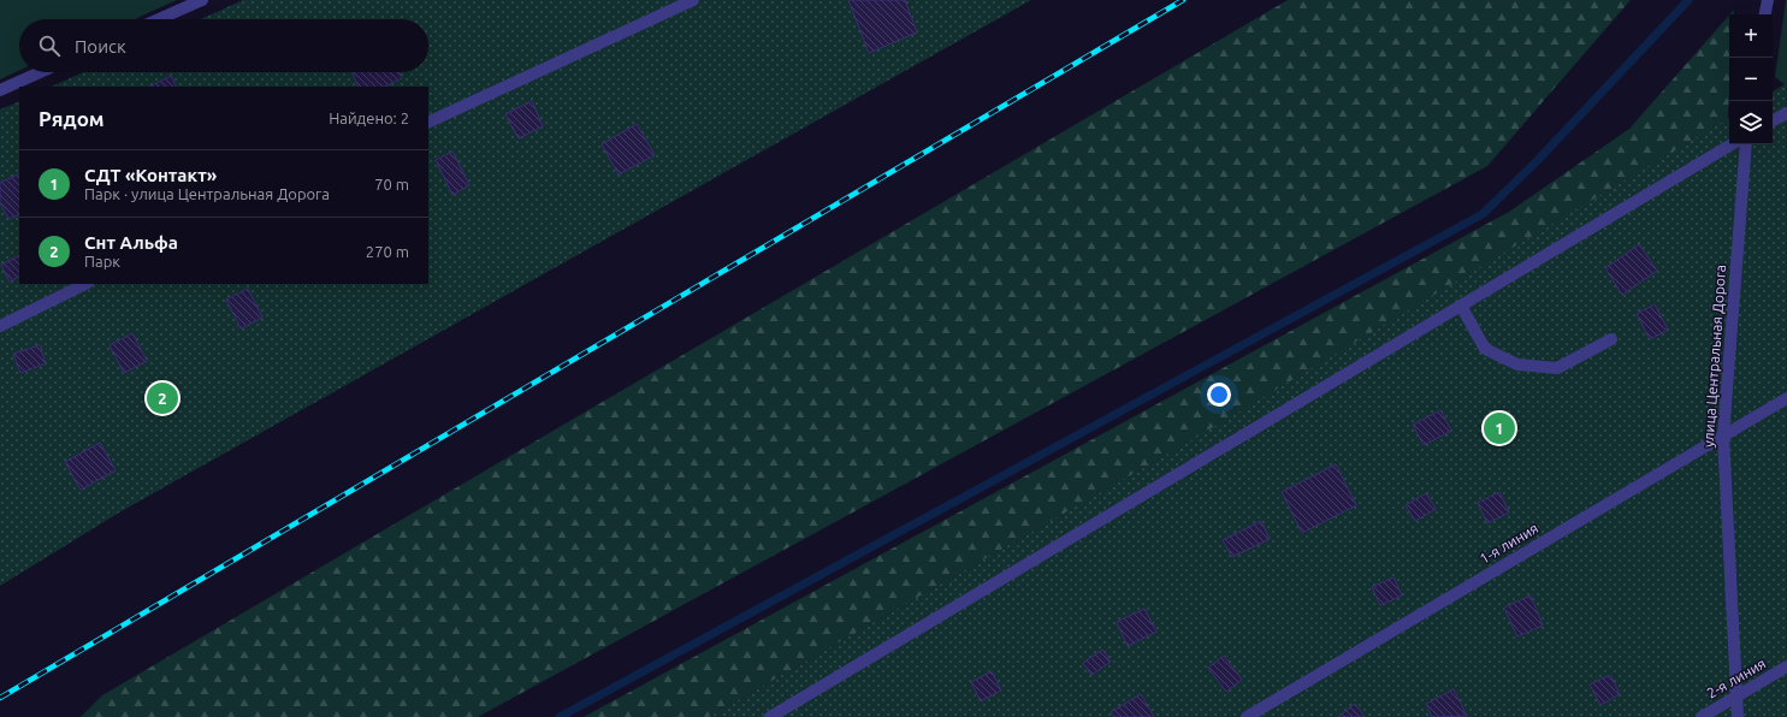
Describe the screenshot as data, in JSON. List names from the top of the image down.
{
  "streets": {
    "street": ["улица Центральная Дорога", "1-я линия", "2-я линия"]
  },
  "crossings": [
    ["улица Центральная Дорога", "1-я линия"],
    ["улица Центральная Дорога", "2-я линия"]
  ],
  "page": {
    "map_buttons": ["+", "−"],
    "search": "Поиск",
    "heading": ["Рядом", "Найдено: 2"],
    "list": [
      {
        "mark": "1",
        "name": "СДТ «Контакт»",
        "note": "Парк · улица Центральная Дорога",
        "value": "70 m"
      },
      {
        "mark": "2",
        "name": "Снт Альфа",
        "note": "Парк",
        "value": "270 m"
      }
    ],
    "pins": ["2", "1"]
  }
}
